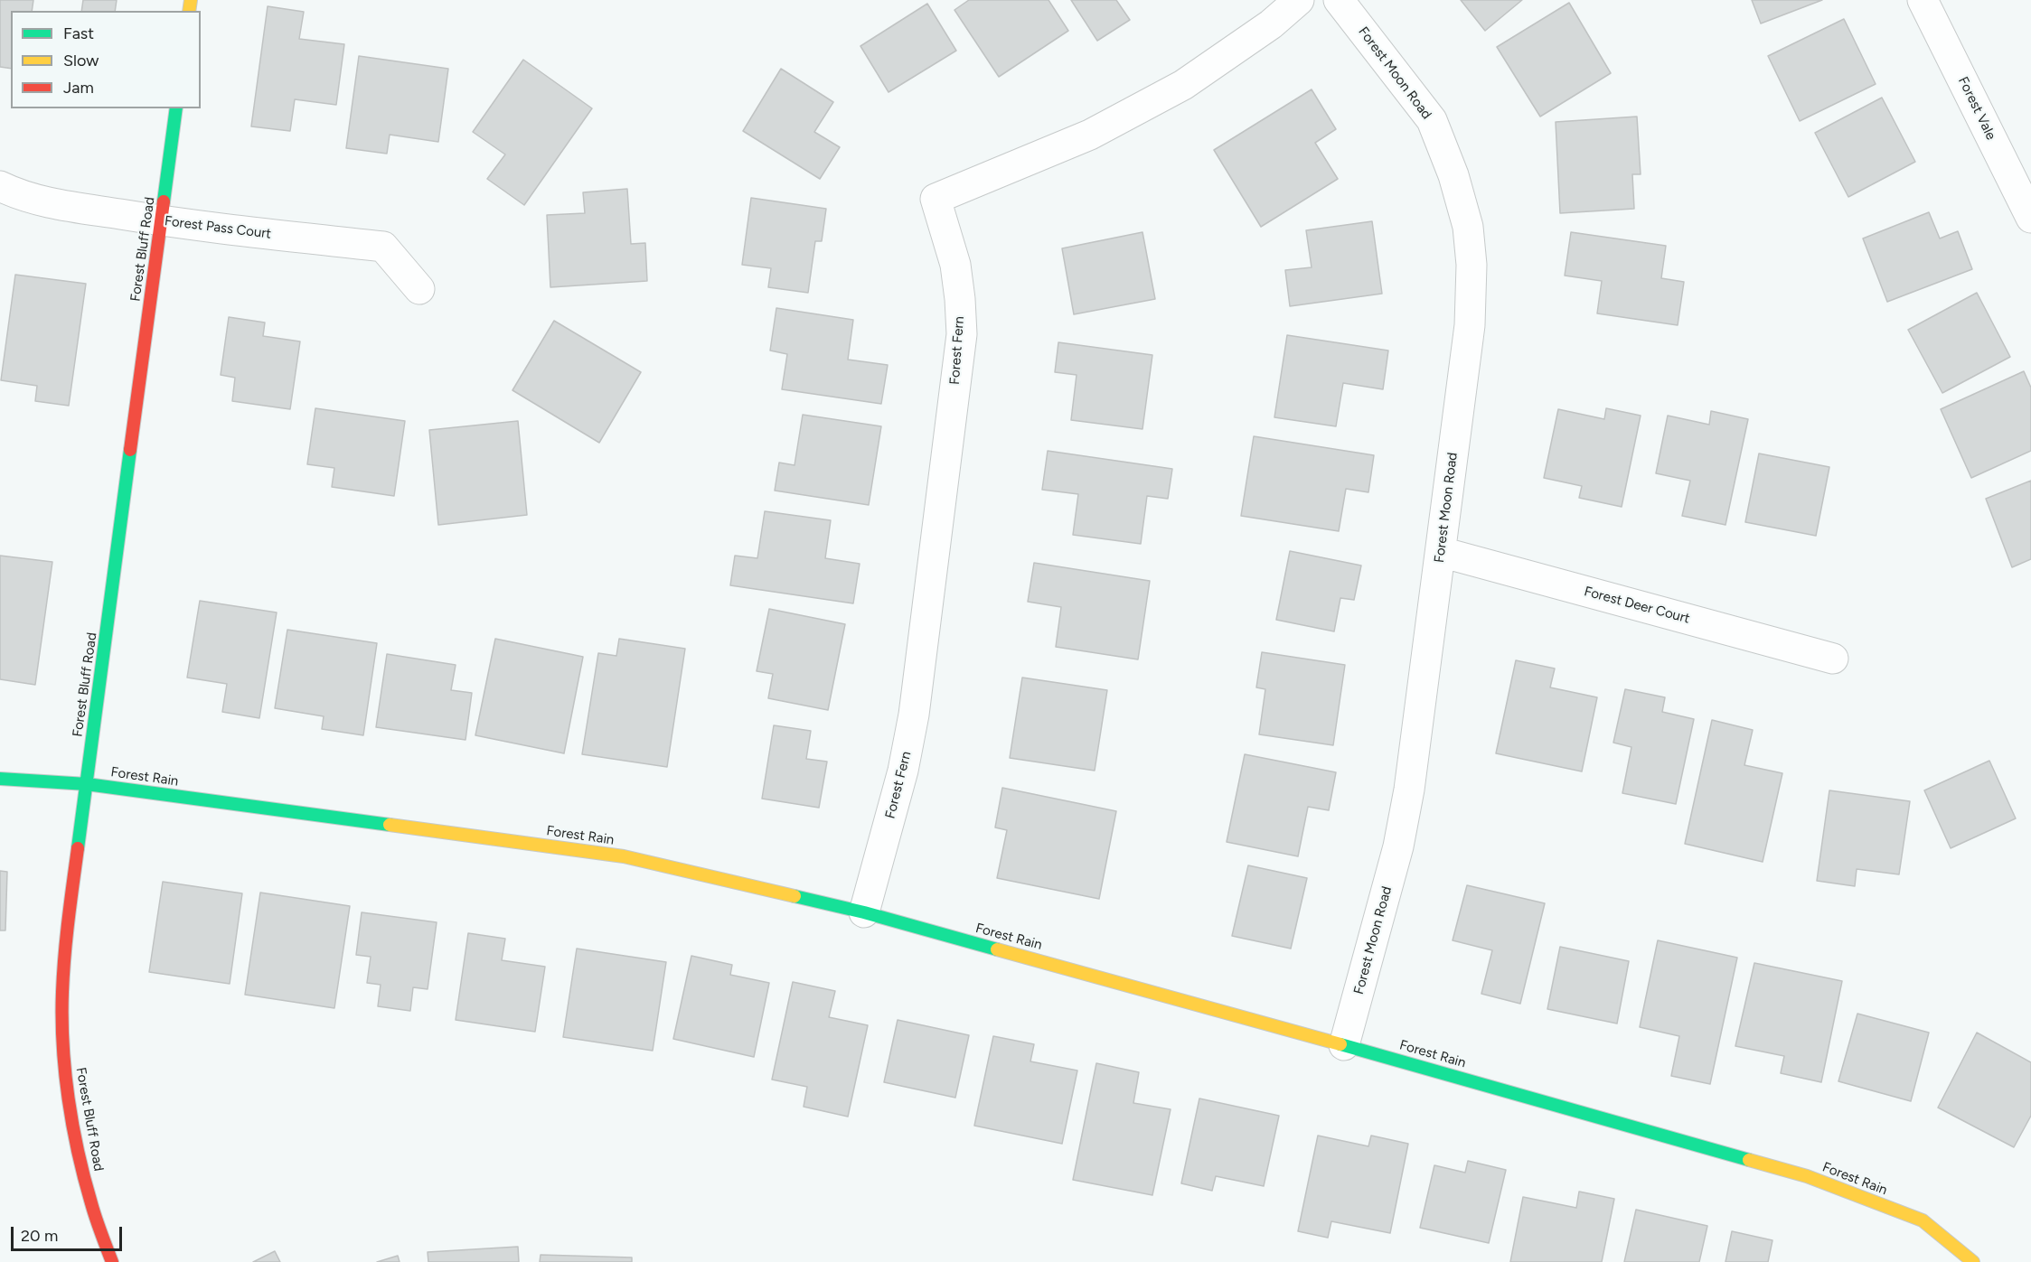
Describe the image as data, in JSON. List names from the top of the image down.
{
  "streets": {
    "street": [
      "Forest Moon Road",
      "Forest Vale",
      "Forest Pass Court",
      "Forest Bluff Road",
      "Forest Fern",
      "Forest Deer Court",
      "Forest Rain"
    ]
  },
  "crossings": [
    ["Forest Moon Road", "Forest Deer Court"],
    ["Forest Moon Road", "Forest Rain"],
    ["Forest Pass Court", "Forest Bluff Road"],
    ["Forest Bluff Road", "Forest Rain"],
    ["Forest Fern", "Forest Rain"]
  ],
  "legend": ["Fast", "Slow", "Jam"],
  "scale_bar": "20 m"
}
